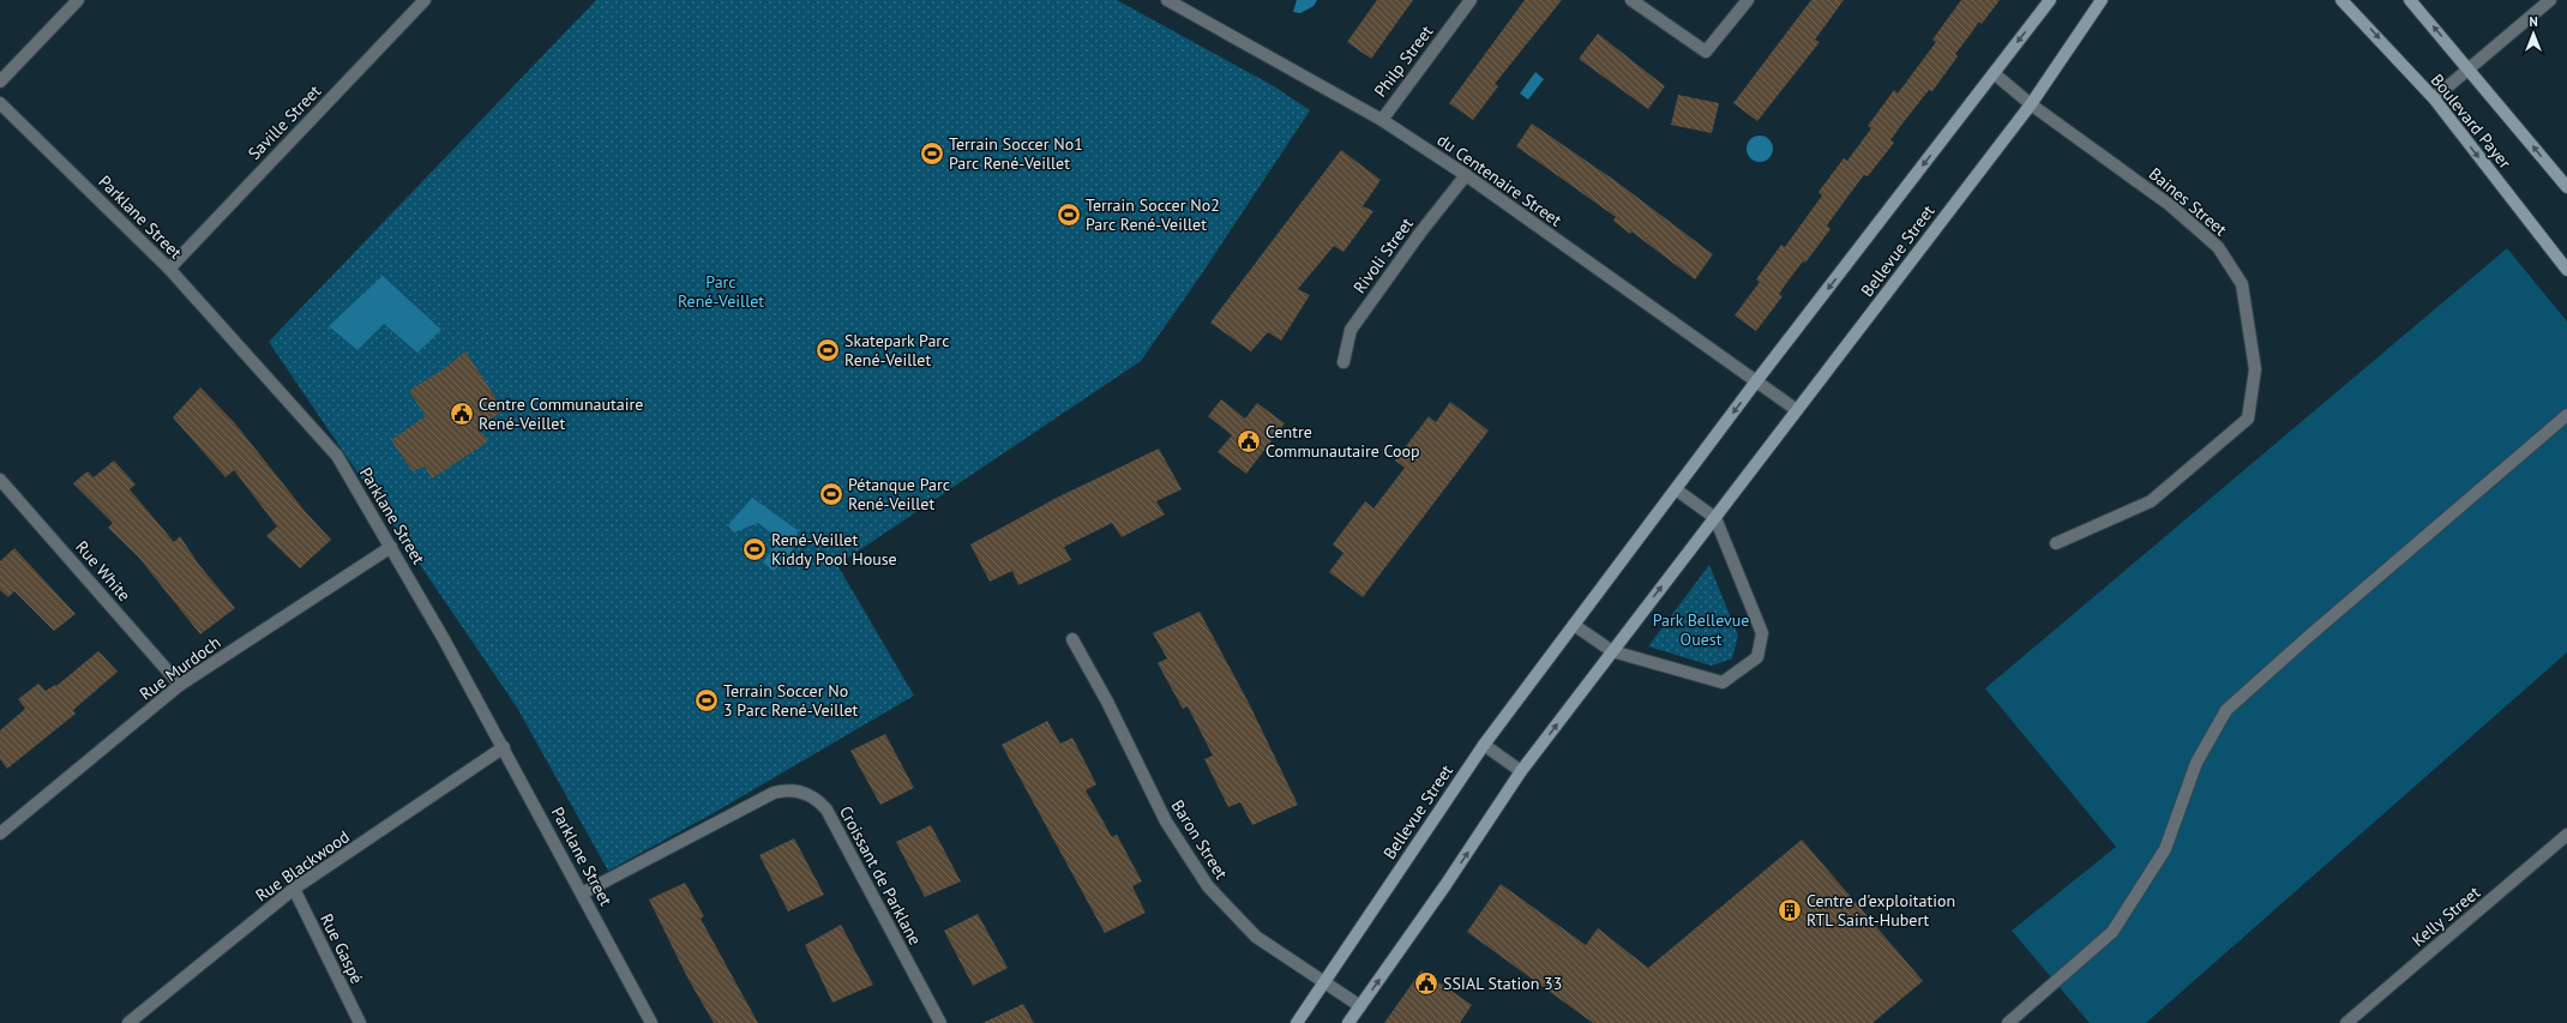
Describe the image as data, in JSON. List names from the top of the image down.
{
  "streets": {
    "street": [
      "Philp Street",
      "Boulevard Payer",
      "Saville Street",
      "du Centenaire Street",
      "Baines Street",
      "Parklane Street",
      "Bellevue Street",
      "Rivoli Street",
      "Rue White",
      "Rue Murdoch",
      "Baron Street",
      "Rue Blackwood",
      "Croissant de Parklane",
      "Kelly Street",
      "Rue Gaspé"
    ]
  },
  "crossings": [
    ["Philp Street", "du Centenaire Street"],
    ["Saville Street", "Parklane Street"],
    ["du Centenaire Street", "Bellevue Street"],
    ["du Centenaire Street", "Rivoli Street"],
    ["Baines Street", "Bellevue Street"],
    ["Parklane Street", "Rue Murdoch"],
    ["Parklane Street", "Rue Blackwood"],
    ["Parklane Street", "Croissant de Parklane"],
    ["Bellevue Street", "Baron Street"],
    ["Rue White", "Rue Murdoch"],
    ["Rue Blackwood", "Rue Gaspé"]
  ],
  "parks": ["Parc René-Veillet", "Park Bellevue Ouest"],
  "places": {
    "sports": [
      "Terrain Soccer No1 Parc René-Veillet",
      "Terrain Soccer No2 Parc René-Veillet",
      "Skatepark Parc René-Veillet",
      "Pétanque Parc René-Veillet",
      "René-Veillet Kiddy Pool House",
      "Terrain Soccer No 3 Parc René-Veillet"
    ],
    "public building": ["Centre Communautaire René-Veillet", "Centre Communautaire Coop", "SSIAL Station 33"],
    "building": ["Centre d'exploitation RTL Saint-Hubert"]
  },
  "north": "top"
}
